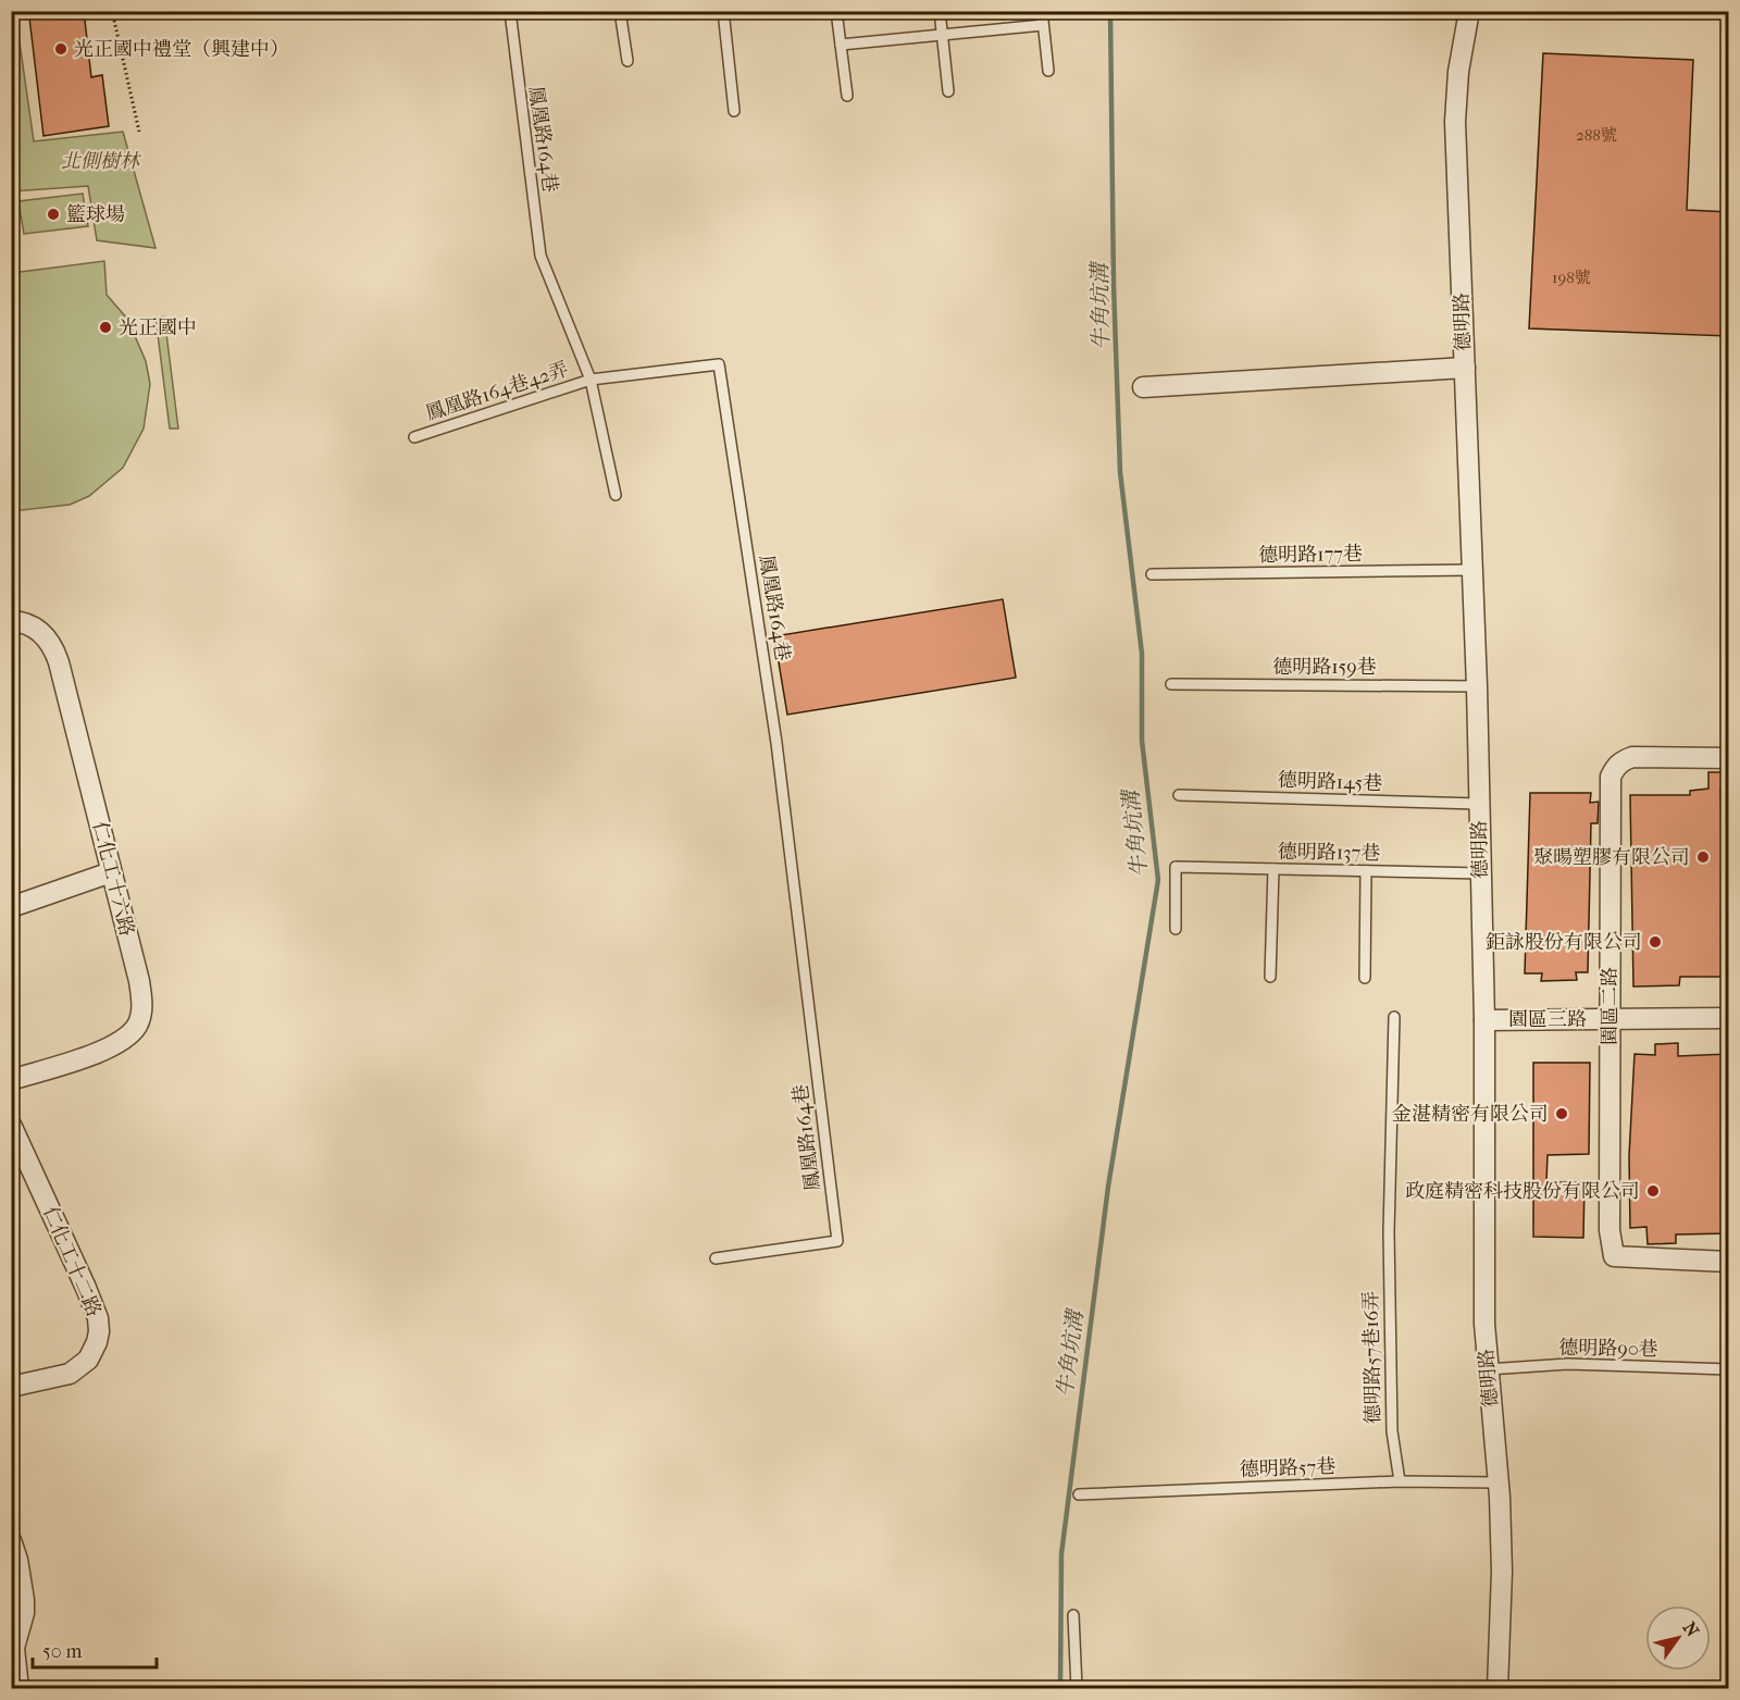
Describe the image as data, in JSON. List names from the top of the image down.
{
  "streets": {
    "street": [
      "德明路",
      "仁化工十六路",
      "園區二路",
      "園區三路",
      "仁化工十二路"
    ],
    "lane": [
      "鳳凰路164巷",
      "鳳凰路164巷42弄",
      "德明路177巷",
      "德明路159巷",
      "德明路145巷",
      "德明路137巷",
      "德明路90巷",
      "德明路57巷16弄",
      "德明路57巷"
    ]
  },
  "crossings": [
    ["鳳凰路164巷", "鳳凰路164巷42弄"],
    ["德明路", "德明路177巷"],
    ["德明路", "德明路159巷"],
    ["德明路", "德明路145巷"],
    ["德明路", "德明路137巷"],
    ["德明路", "園區三路"],
    ["德明路", "德明路90巷"],
    ["德明路", "德明路57巷"],
    ["園區二路", "園區三路"],
    ["德明路57巷16弄", "德明路57巷"]
  ],
  "water": ["牛角坑溝"],
  "parks": ["北側樹林"],
  "places": [
    "光正國中禮堂（興建中）",
    "籃球場",
    "光正國中",
    "聚暘塑膠有限公司",
    "鉅詠股份有限公司",
    "金湛精密有限公司",
    "政庭精密科技股份有限公司"
  ],
  "house_numbers": ["288號", "198號"],
  "scale_bar": "50 m",
  "north": "top right"
}
